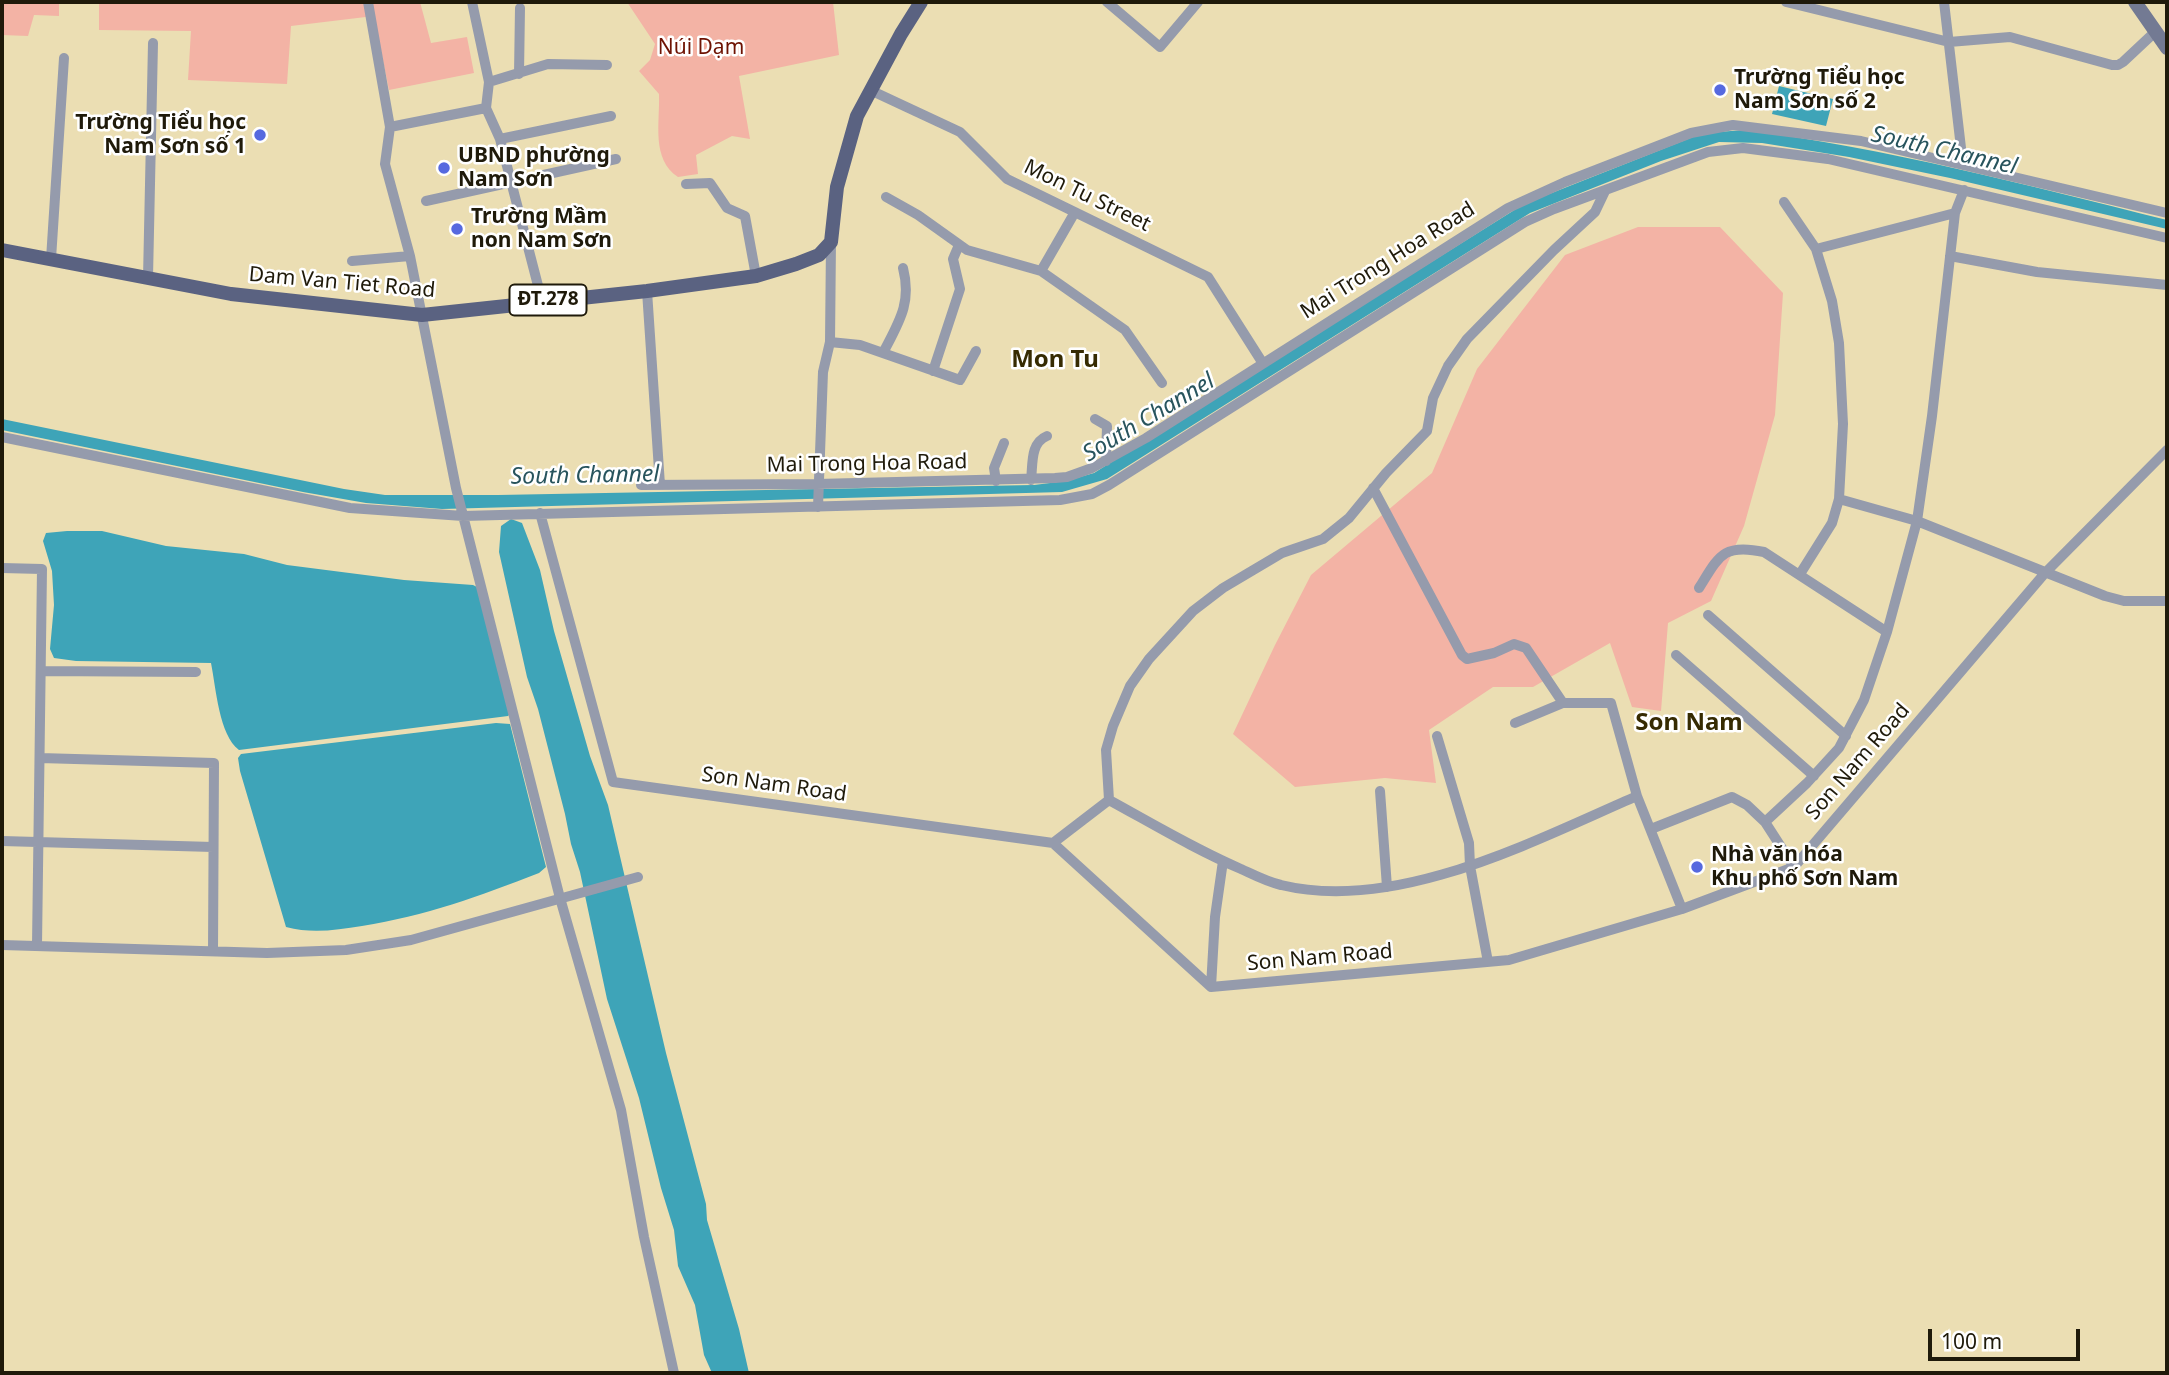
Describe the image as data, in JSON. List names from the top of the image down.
{
  "streets": {
    "main road": ["Dam Van Tiet Road", "ĐT.278"],
    "street": ["Mon Tu Street", "Mai Trong Hoa Road", "Son Nam Road"]
  },
  "crossings": [
    ["Mon Tu Street", "Mai Trong Hoa Road"]
  ],
  "districts": ["Mon Tu", "Son Nam"],
  "water": ["South Channel"],
  "parks": ["Núi Dạm"],
  "places": [
    "Trường Tiểu học Nam Sơn số 2",
    "Trường Tiểu học Nam Sơn số 1",
    "UBND phường Nam Sơn",
    "Trường Mầm non Nam Sơn",
    "Nhà văn hóa Khu phố Sơn Nam"
  ],
  "scale_bar": "100 m"
}
